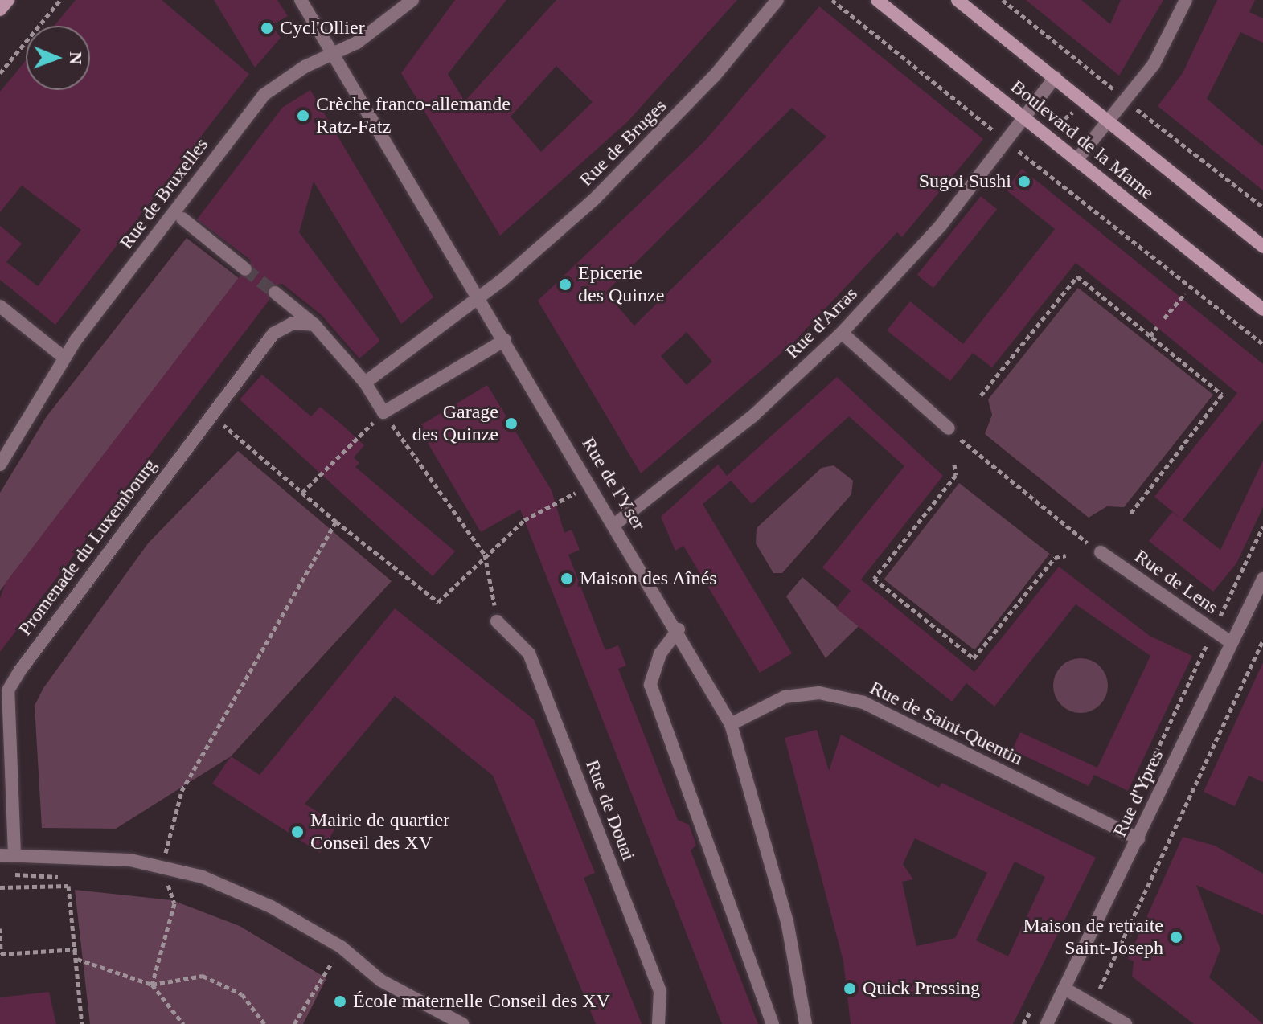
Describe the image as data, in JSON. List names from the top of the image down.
{
  "streets": {
    "street": [
      "Boulevard de la Marne",
      "Rue de Bruges",
      "Rue de Bruxelles",
      "Rue d'Arras",
      "Rue de l'Yser",
      "Promenade du Luxembourg",
      "Rue de Lens",
      "Rue de Saint-Quentin",
      "Rue d'Ypres",
      "Rue de Douai"
    ]
  },
  "crossings": [
    ["Boulevard de la Marne", "Rue d'Arras"],
    ["Rue de Bruges", "Rue de l'Yser"],
    ["Rue de Bruxelles", "Rue de l'Yser"],
    ["Rue d'Arras", "Rue de l'Yser"],
    ["Rue de l'Yser", "Rue de Saint-Quentin"],
    ["Rue de Lens", "Rue d'Ypres"],
    ["Rue de Saint-Quentin", "Rue d'Ypres"]
  ],
  "places": [
    "Cycl'Ollier",
    "Crèche franco-allemande Ratz-Fatz",
    "Sugoi Sushi",
    "Epicerie des Quinze",
    "Garage des Quinze",
    "Maison des Aînés",
    "Mairie de quartier Conseil des XV",
    "Maison de retraite Saint-Joseph",
    "Quick Pressing",
    "École maternelle Conseil des XV"
  ],
  "north": "right"
}
